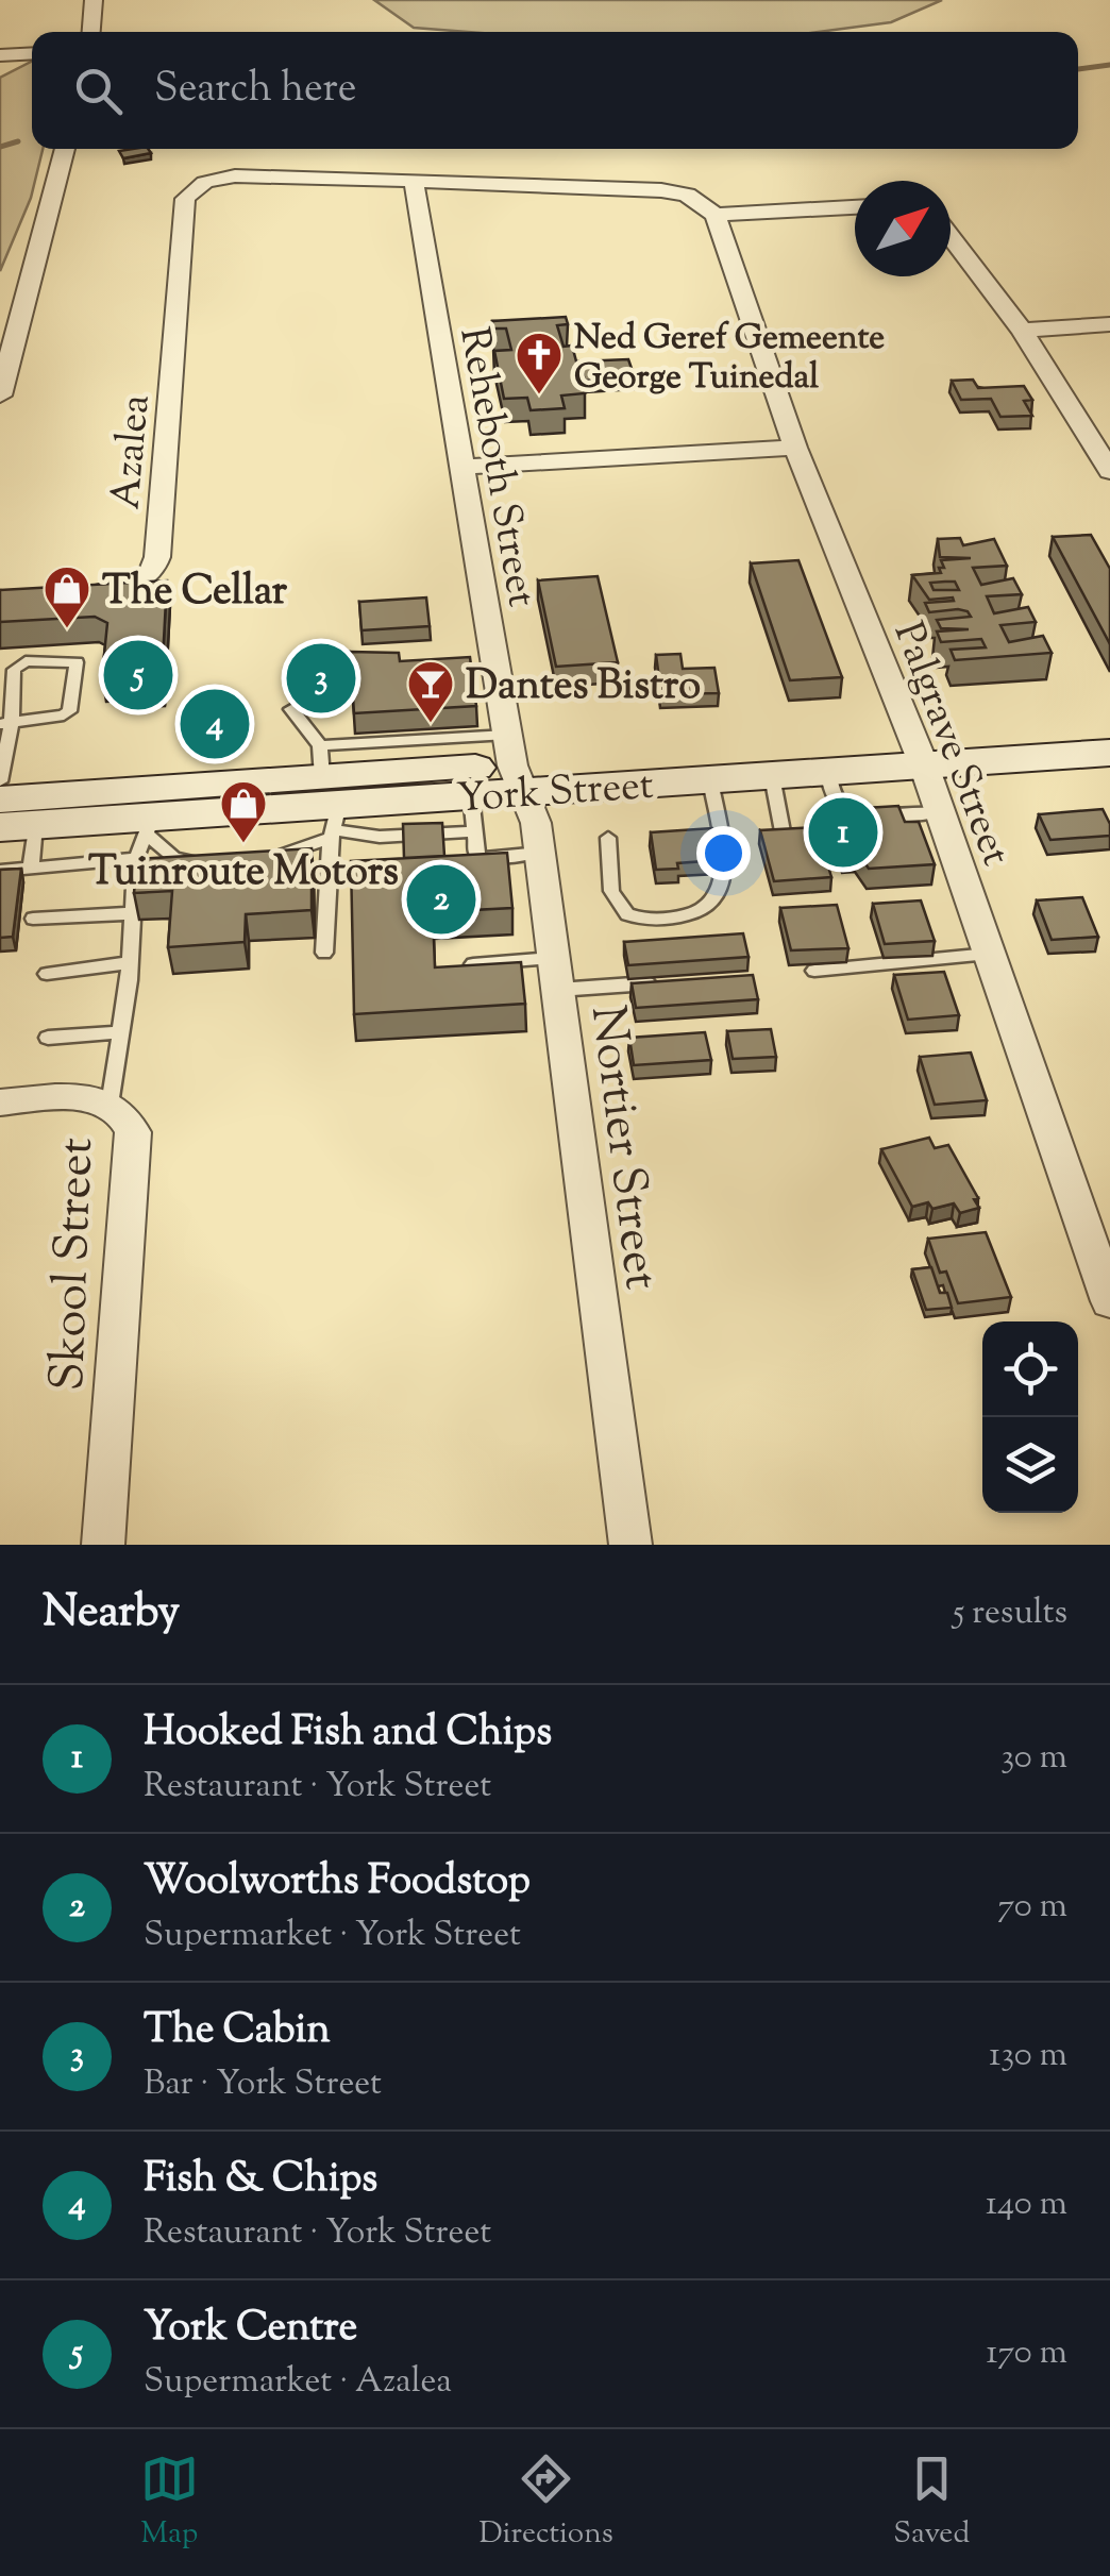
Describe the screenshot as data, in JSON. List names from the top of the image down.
{
  "streets": {
    "main road": ["York Street"],
    "street": [
      "Azalea",
      "Reheboth Street",
      "Palgrave Street",
      "Nortier Street",
      "Skool Street"
    ]
  },
  "crossings": [
    ["Azalea", "Reheboth Street"],
    ["Reheboth Street", "York Street"],
    ["Reheboth Street", "Nortier Street"],
    ["Palgrave Street", "York Street"],
    ["York Street", "Nortier Street"]
  ],
  "places": {
    "church": ["Ned Geref Gemeente George Tuinedal"],
    "shop": ["The Cellar", "Tuinroute Motors"],
    "bar": ["Dantes Bistro"]
  },
  "north": "top right",
  "page": {
    "search": "Search here",
    "pins": [
      "5",
      "3",
      "4",
      "1",
      "2"
    ],
    "heading": ["Nearby", "5 results"],
    "list": [
      {
        "mark": "1",
        "name": "Hooked Fish and Chips",
        "note": "Restaurant · York Street",
        "value": "30 m"
      },
      {
        "mark": "2",
        "name": "Woolworths Foodstop",
        "note": "Supermarket · York Street",
        "value": "70 m"
      },
      {
        "mark": "3",
        "name": "The Cabin",
        "note": "Bar · York Street",
        "value": "130 m"
      },
      {
        "mark": "4",
        "name": "Fish & Chips",
        "note": "Restaurant · York Street",
        "value": "140 m"
      },
      {
        "mark": "5",
        "name": "York Centre",
        "note": "Supermarket · Azalea",
        "value": "170 m"
      }
    ],
    "nav": ["Map", "Directions", "Saved"]
  }
}
